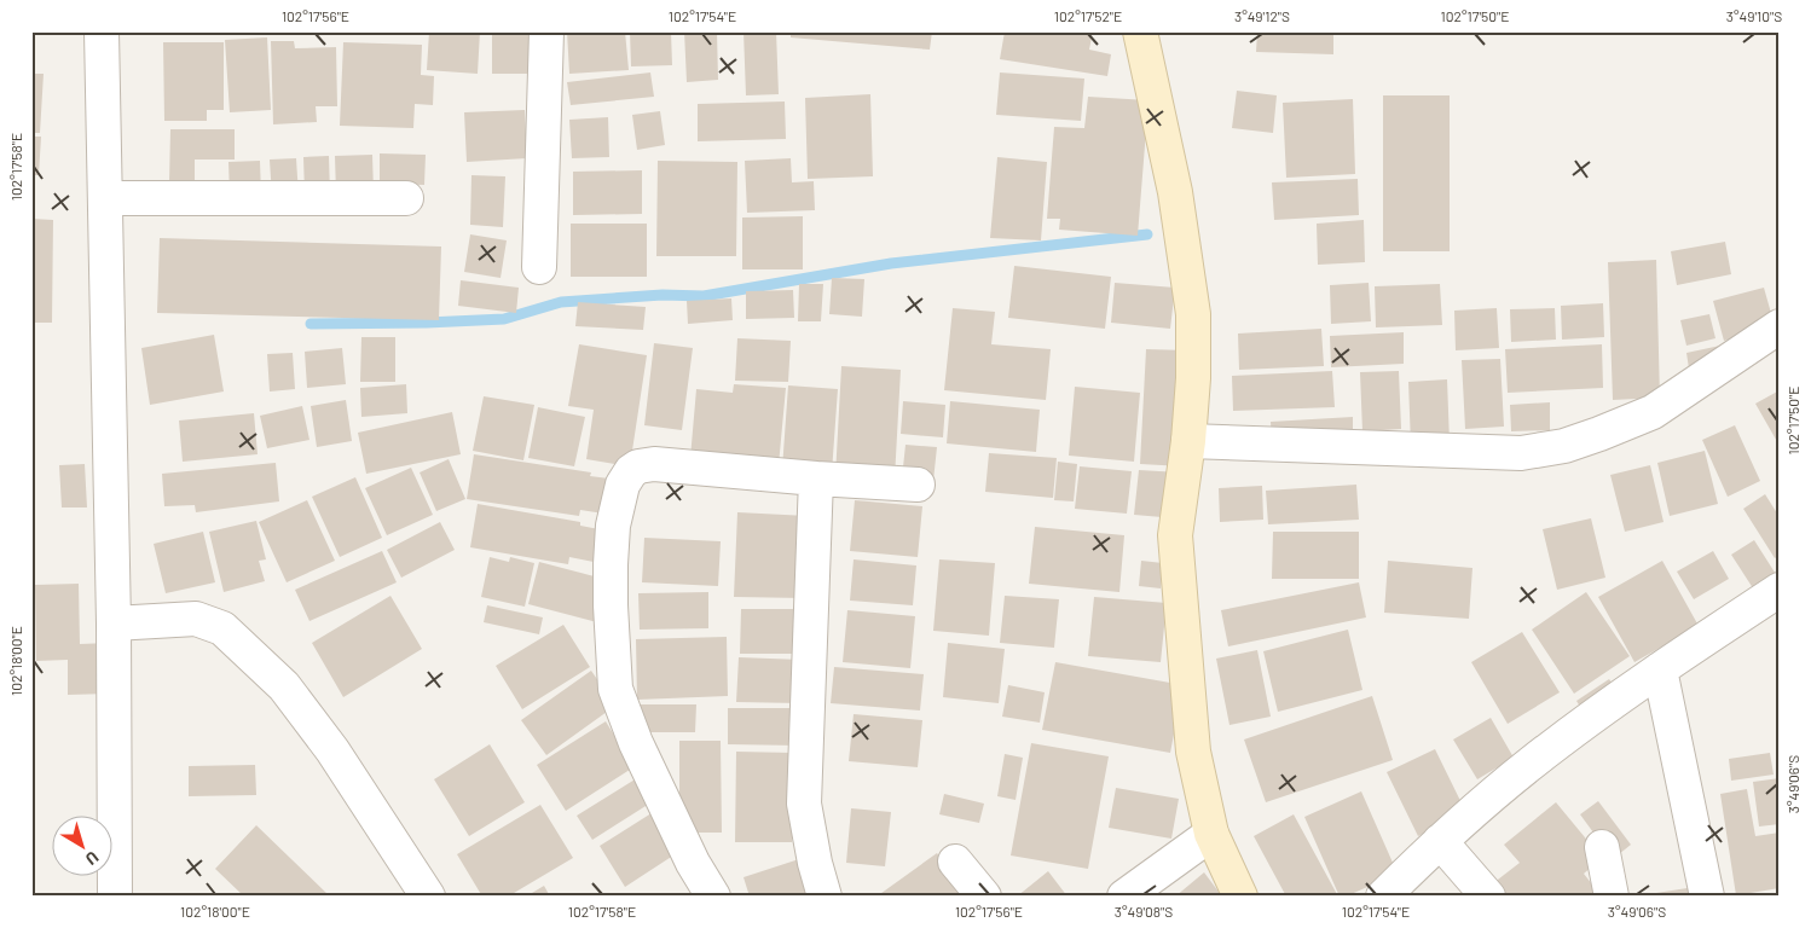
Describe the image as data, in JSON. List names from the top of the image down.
{
  "north": "bottom right",
  "coordinates": [
    "102°17'56\"E",
    "102°17'54\"E",
    "102°17'52\"E",
    "3°49'12\"S",
    "102°17'50\"E",
    "3°49'10\"S",
    "102°17'58\"E",
    "102°18'00\"E",
    "3°49'06\"S",
    "3°49'08\"S"
  ]
}
